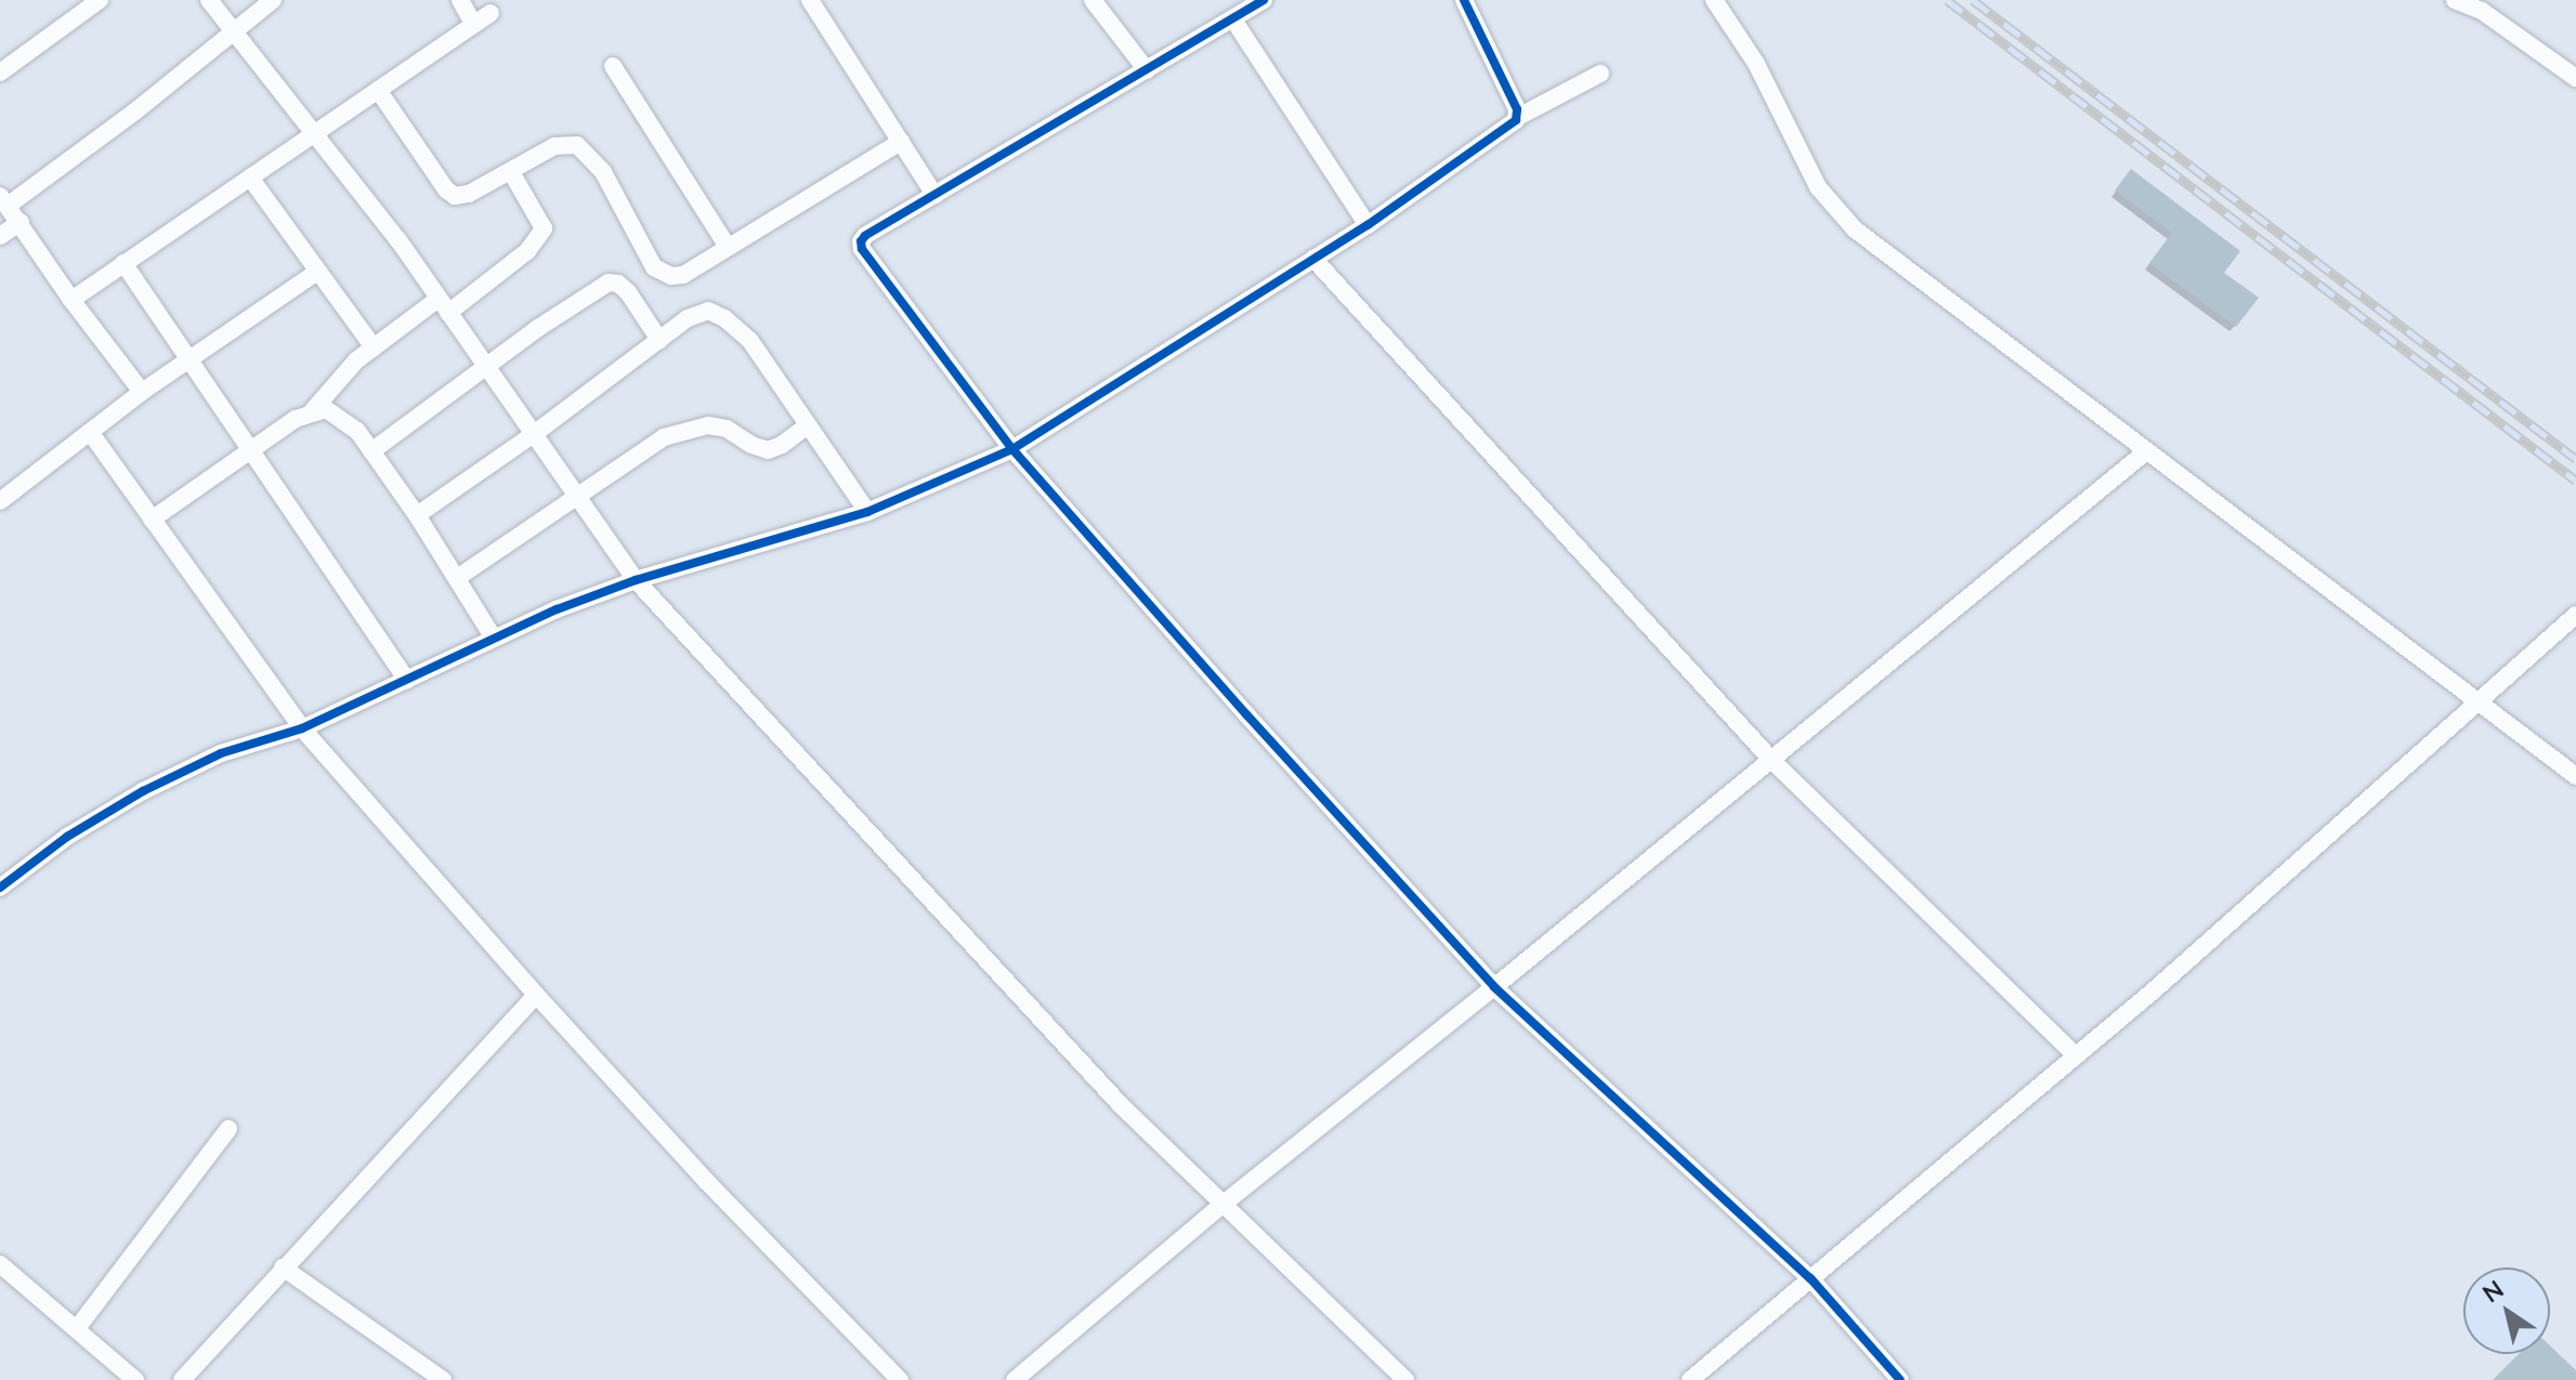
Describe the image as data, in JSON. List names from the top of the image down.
{
  "north": "top left"
}
